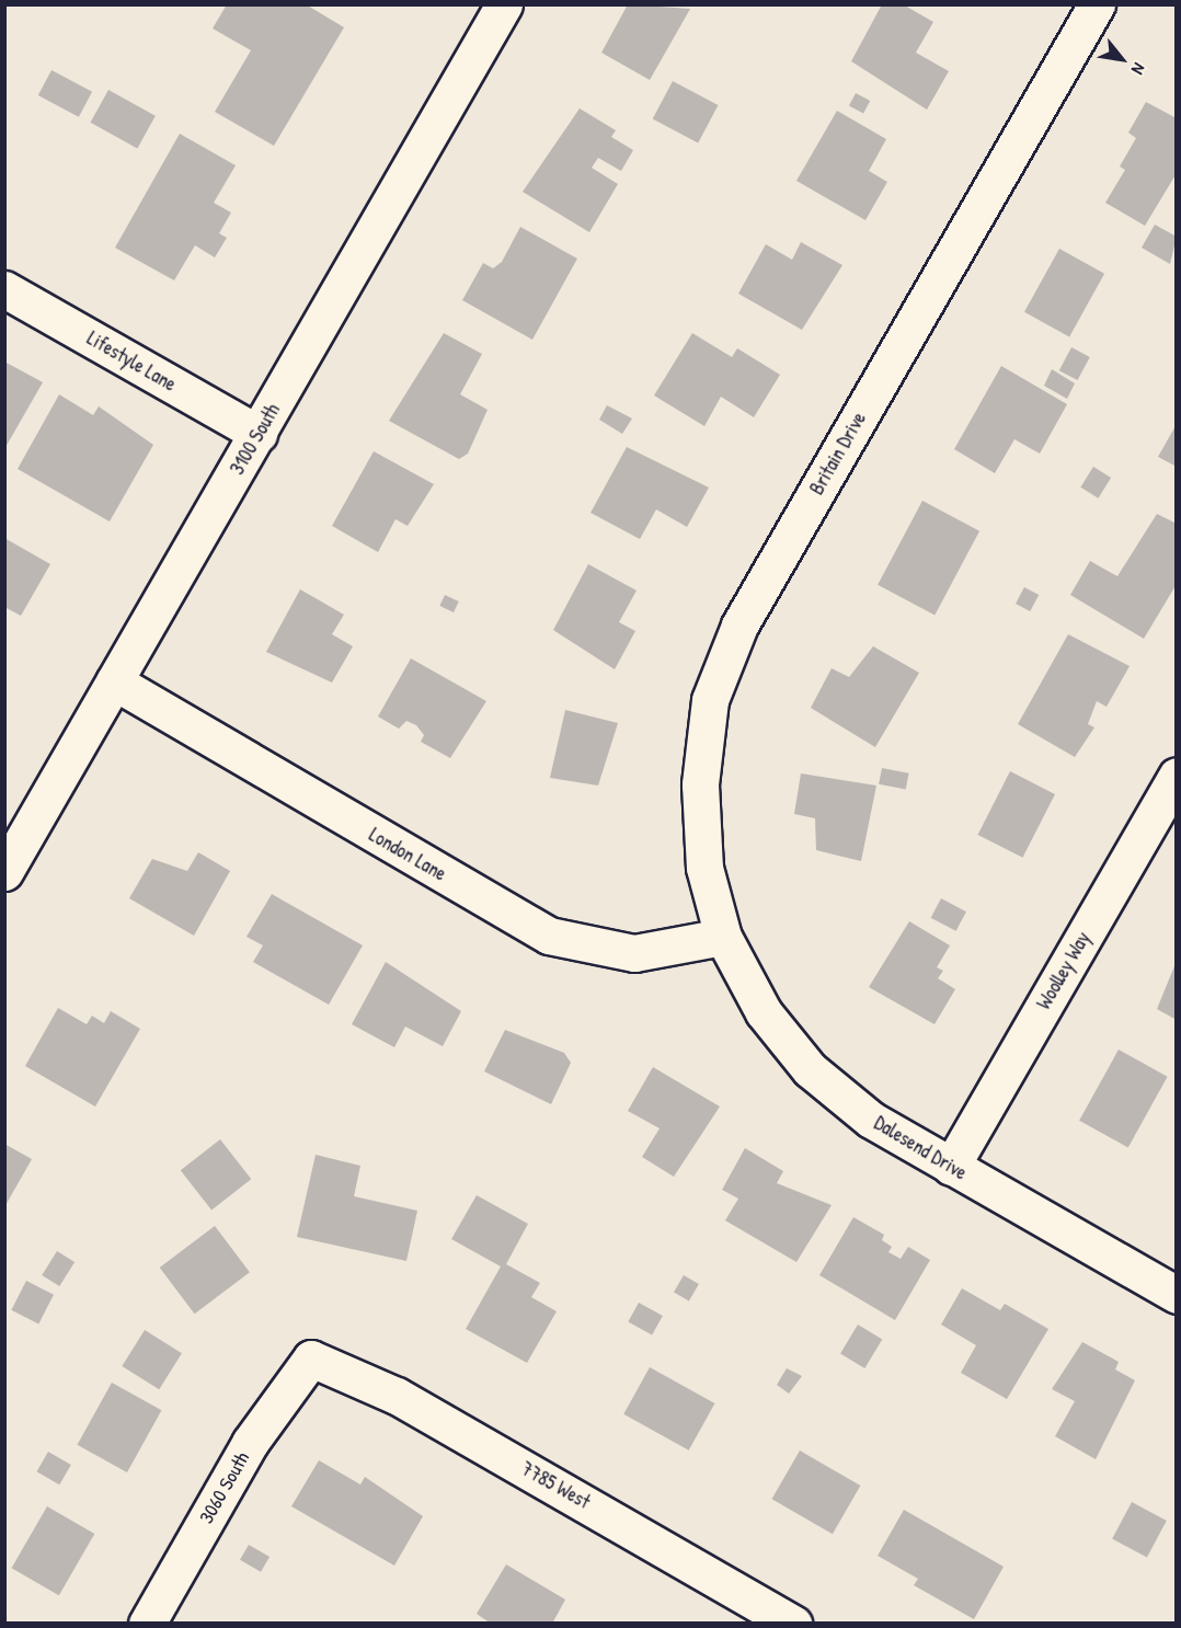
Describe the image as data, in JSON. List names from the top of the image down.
{
  "streets": {
    "street": [
      "Lifestyle Lane",
      "3100 South",
      "Britain Drive",
      "London Lane",
      "Woolley Way",
      "Dalesend Drive",
      "7785 West",
      "3060 South"
    ]
  },
  "crossings": [
    ["Lifestyle Lane", "3100 South"],
    ["3100 South", "London Lane"],
    ["Britain Drive", "London Lane"],
    ["Britain Drive", "Dalesend Drive"],
    ["London Lane", "Dalesend Drive"],
    ["Woolley Way", "Dalesend Drive"],
    ["7785 West", "3060 South"]
  ],
  "north": "bottom right"
}
